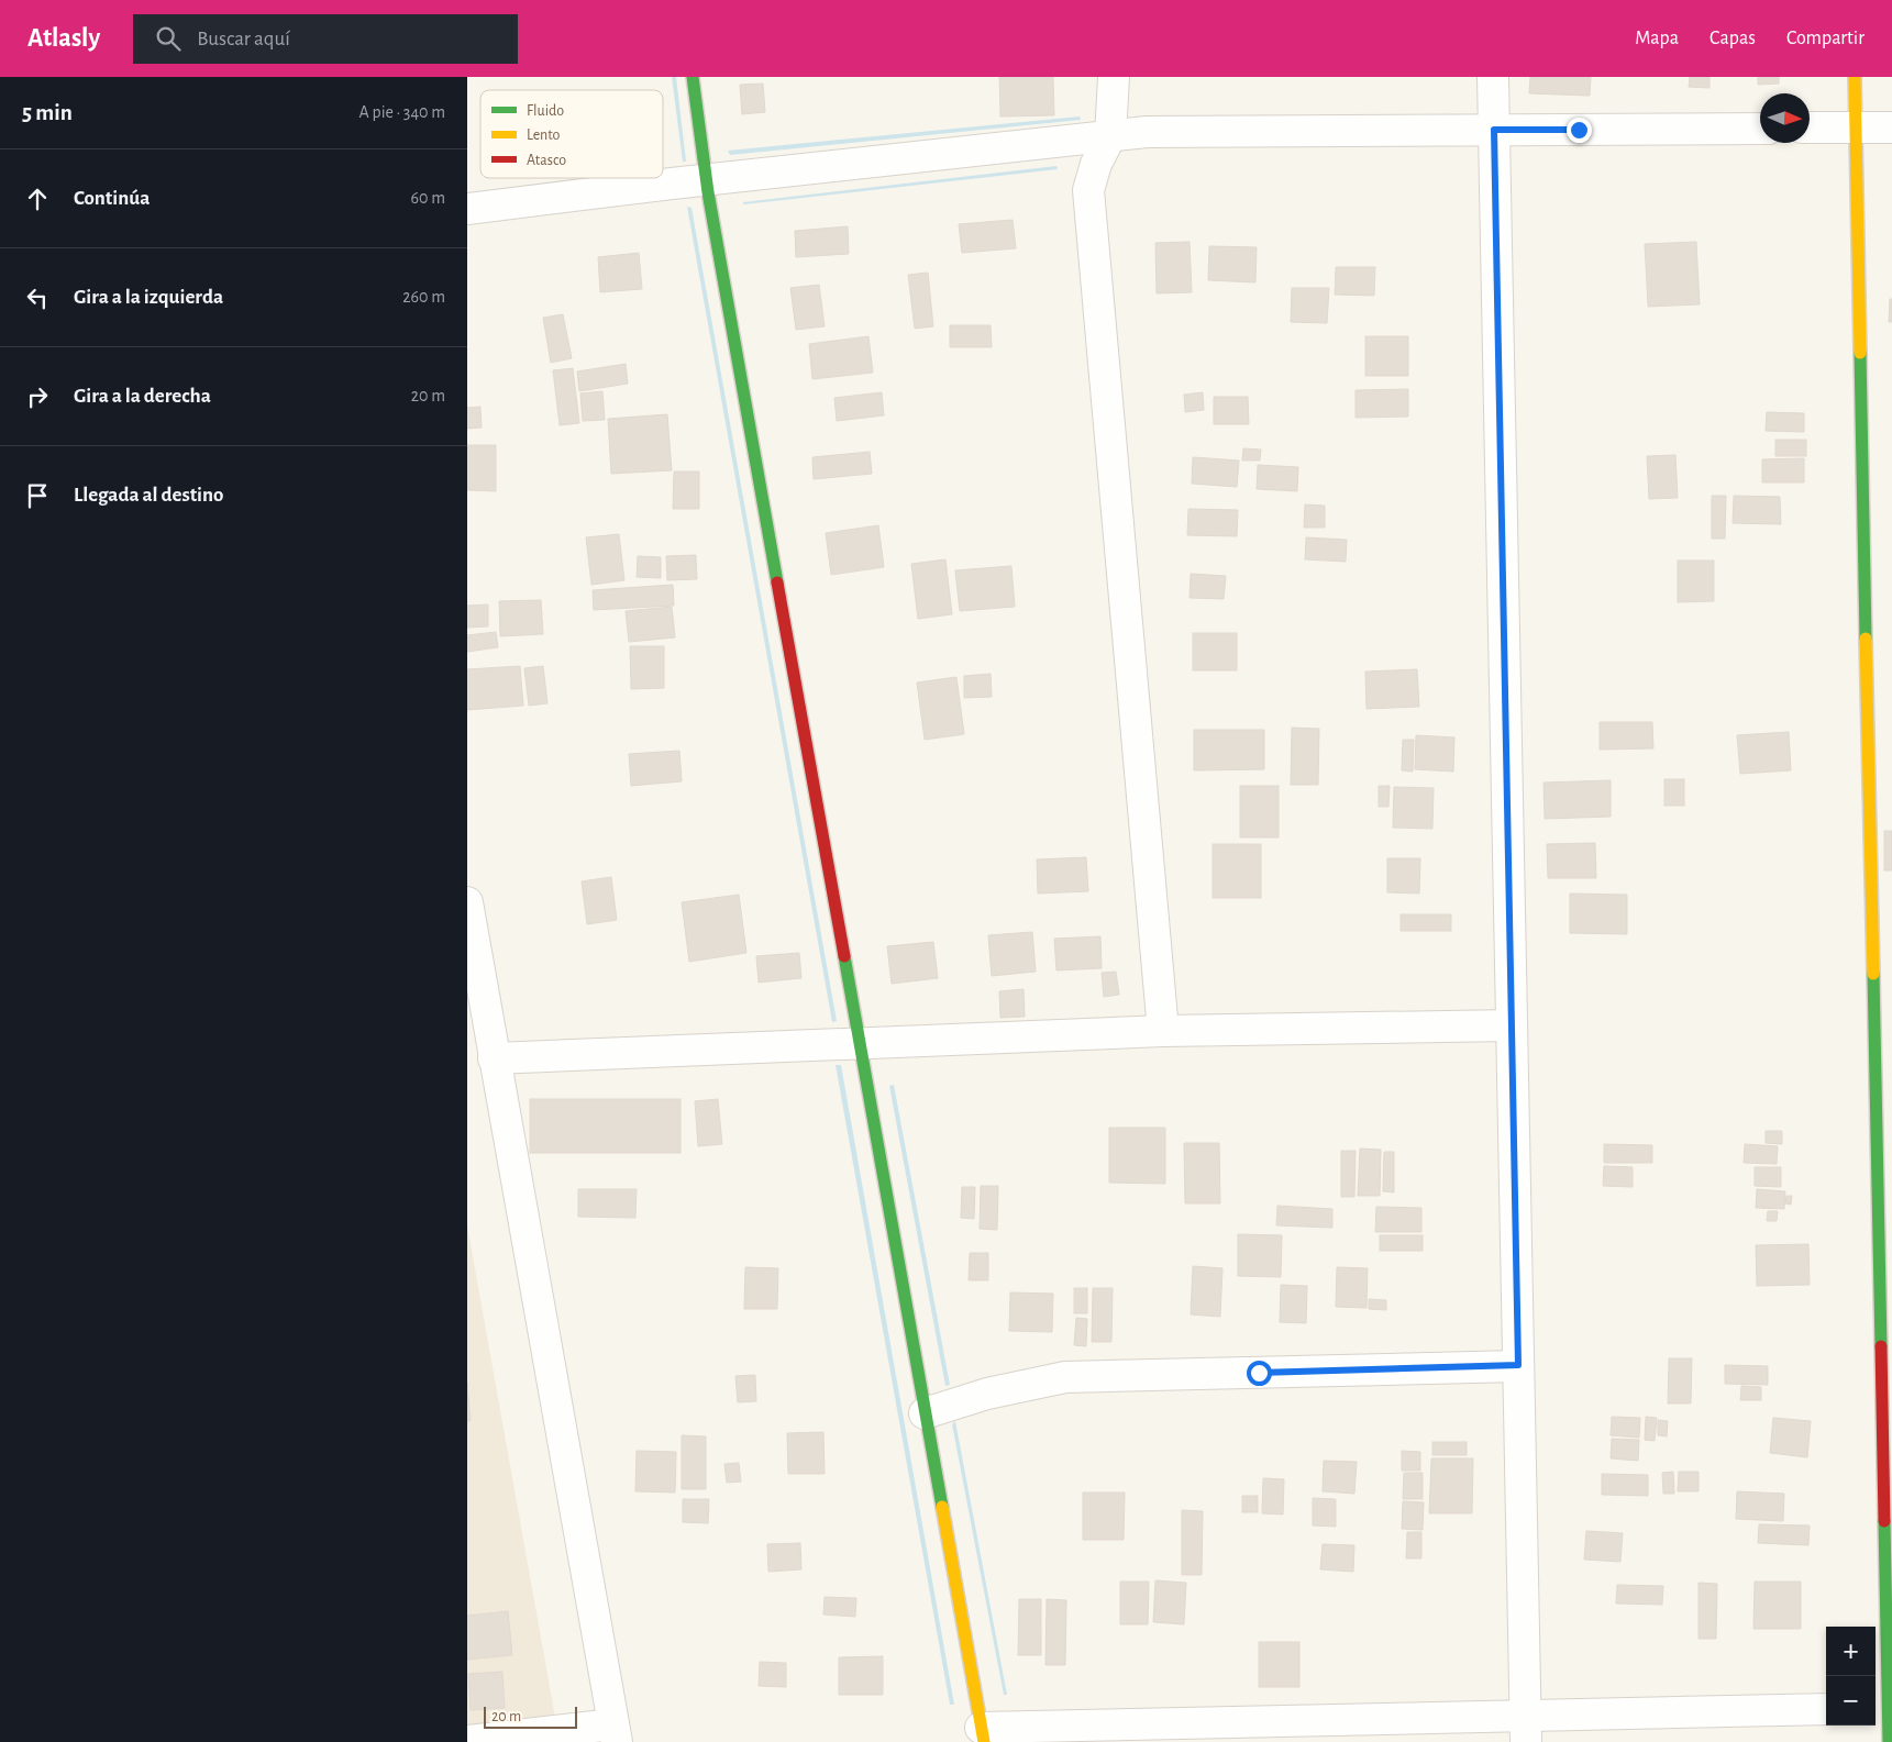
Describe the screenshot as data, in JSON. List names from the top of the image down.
{
  "legend": ["Fluido", "Lento", "Atasco"],
  "scale_bar": "20 m",
  "north": "right",
  "page": {
    "header": "Atlasly",
    "search": "Buscar aquí",
    "nav": ["Mapa", "Capas", "Compartir"],
    "heading": ["5 min", "A pie · 340 m"],
    "list": [
      ["Continúa", "60 m"],
      ["Gira a la izquierda", "260 m"],
      ["Gira a la derecha", "20 m"],
      "Llegada al destino"
    ],
    "map_buttons": ["+", "−"],
    "scale": "20 m"
  }
}
